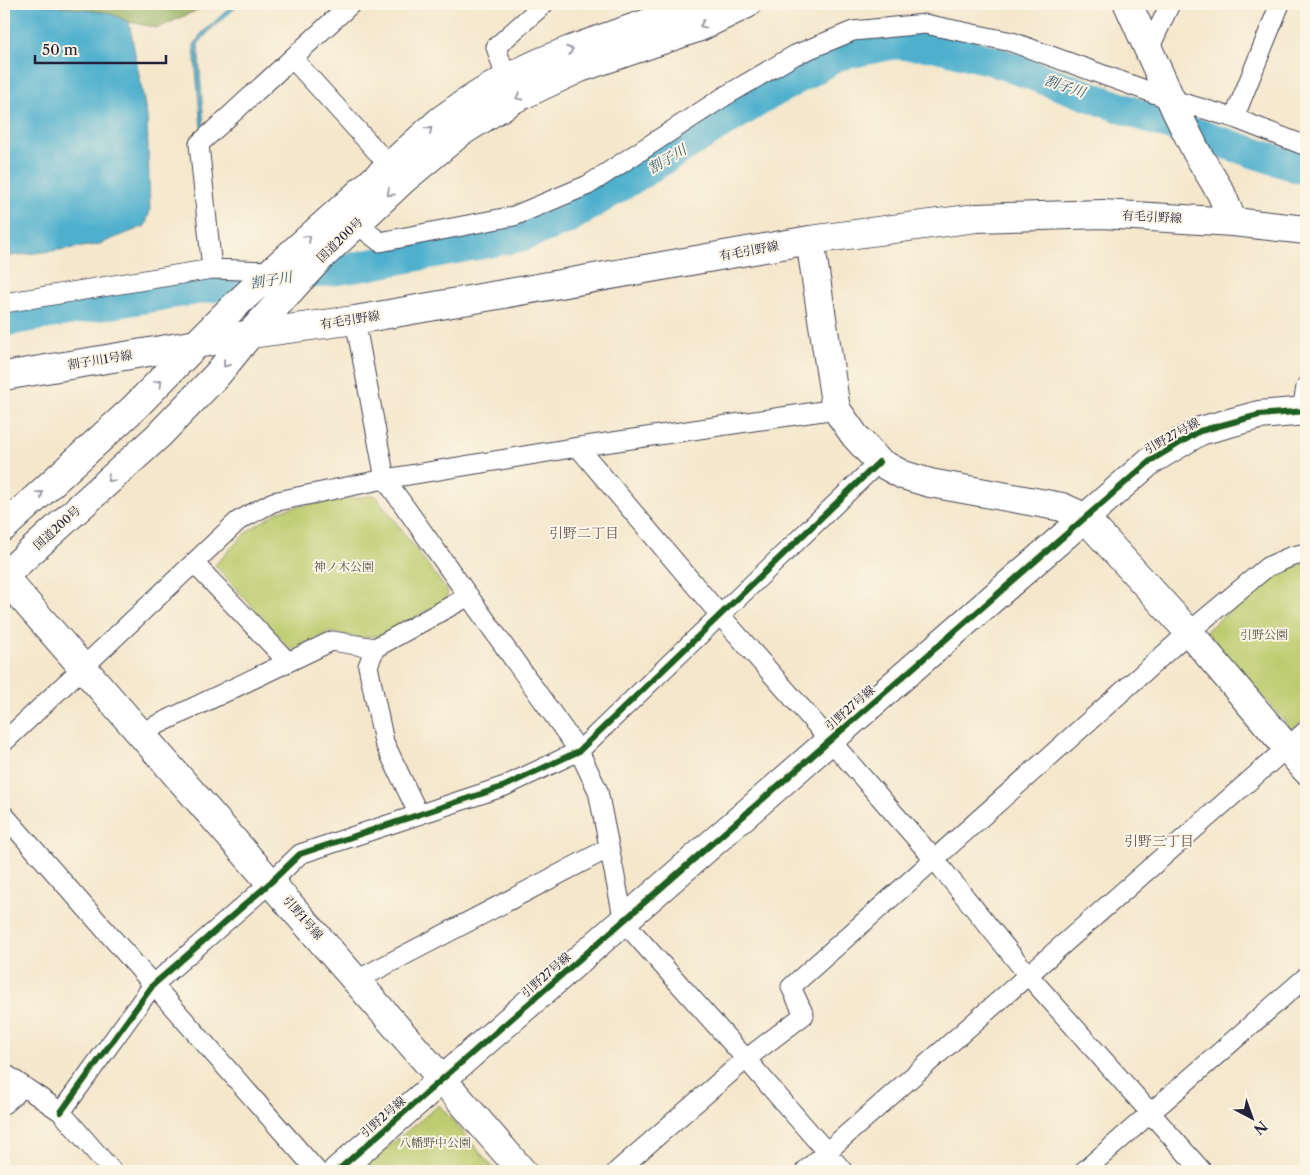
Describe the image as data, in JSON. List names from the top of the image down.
{
  "streets": {
    "main road": [
      "有毛引野線",
      "国道200号",
      "割子川1号線",
      "引野27号線",
      "引野1号線",
      "引野2号線"
    ]
  },
  "crossings": [
    ["有毛引野線", "国道200号"],
    ["有毛引野線", "割子川1号線"],
    ["国道200号", "割子川1号線"],
    ["国道200号", "引野1号線"],
    ["引野27号線", "引野1号線"],
    ["引野27号線", "引野2号線"],
    ["引野1号線", "引野2号線"]
  ],
  "districts": ["引野二丁目", "引野三丁目"],
  "water": ["割子川"],
  "parks": ["神ノ木公園", "引野公園", "八幡野中公園"],
  "scale_bar": "50 m",
  "north": "bottom right"
}
